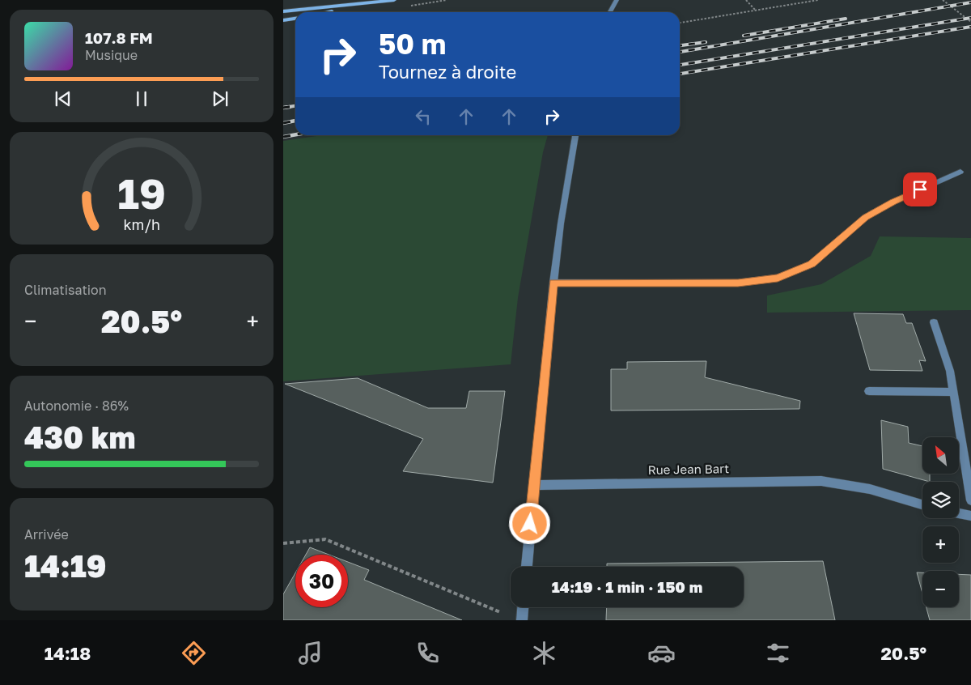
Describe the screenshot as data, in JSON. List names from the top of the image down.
{
  "streets": {
    "street": ["Rue Jean Bart"]
  },
  "north": "top left",
  "page": {
    "turn": ["50 m", "Tournez à droite"],
    "song": ["107.8 FM", "Musique"],
    "tile": [
      "Climatisation",
      ["Autonomie · 86%", "430 km"],
      ["Arrivée", "14:19"]
    ],
    "heat": ["−", "20.5°", "+"],
    "map_buttons": ["+", "−"],
    "limit": "30",
    "trip": "14:19 · 1 min · 150 m",
    "tabs": ["14:18", "20.5°"],
    "gauge": ["19", "km/h"]
  }
}
